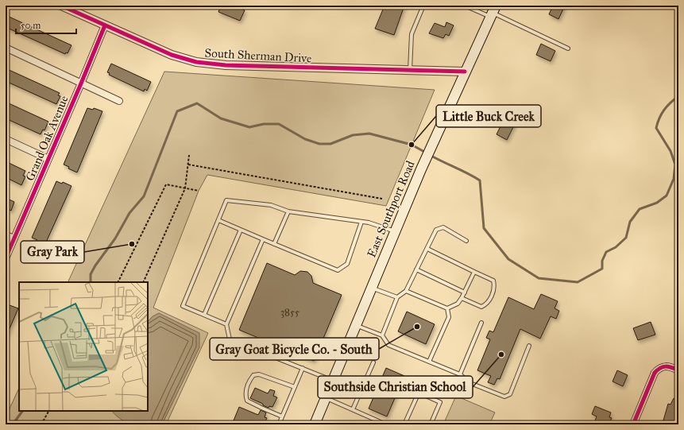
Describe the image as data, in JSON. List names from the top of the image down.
{
  "streets": {
    "main road": ["East Southport Road"],
    "street": ["South Sherman Drive", "Grand Oak Avenue"]
  },
  "crossings": [
    ["South Sherman Drive", "Grand Oak Avenue"],
    ["South Sherman Drive", "East Southport Road"]
  ],
  "places": [
    "Little Buck Creek",
    "Gray Park",
    "Gray Goat Bicycle Co. - South",
    "Southside Christian School"
  ],
  "house_numbers": ["3855"],
  "scale_bar": "50 m"
}
